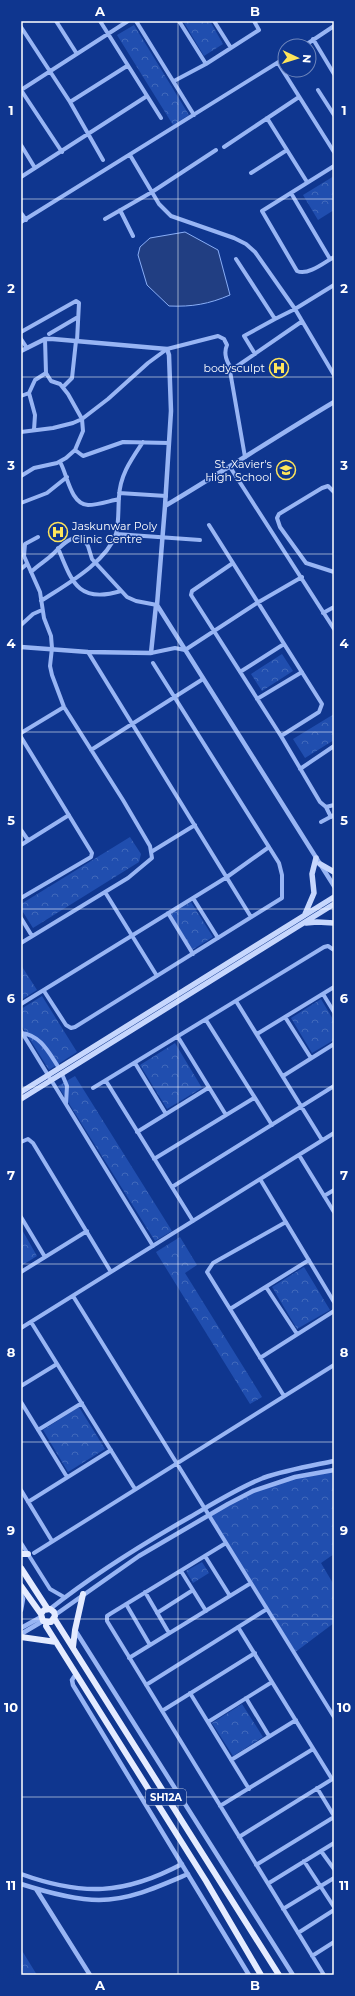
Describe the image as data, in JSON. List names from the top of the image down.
{
  "streets": {
    "main road": ["SH12A"]
  },
  "places": {
    "hospital": ["bodysculpt", "Jaskunwar Poly Clinic Centre"],
    "school or university": ["St. Xavier's High School"]
  },
  "north": "right",
  "grid": {
    "columns": ["A", "B"],
    "rows": [
      "1",
      "2",
      "3",
      "4",
      "5",
      "6",
      "7",
      "8",
      "9",
      "10",
      "11"
    ]
  }
}
